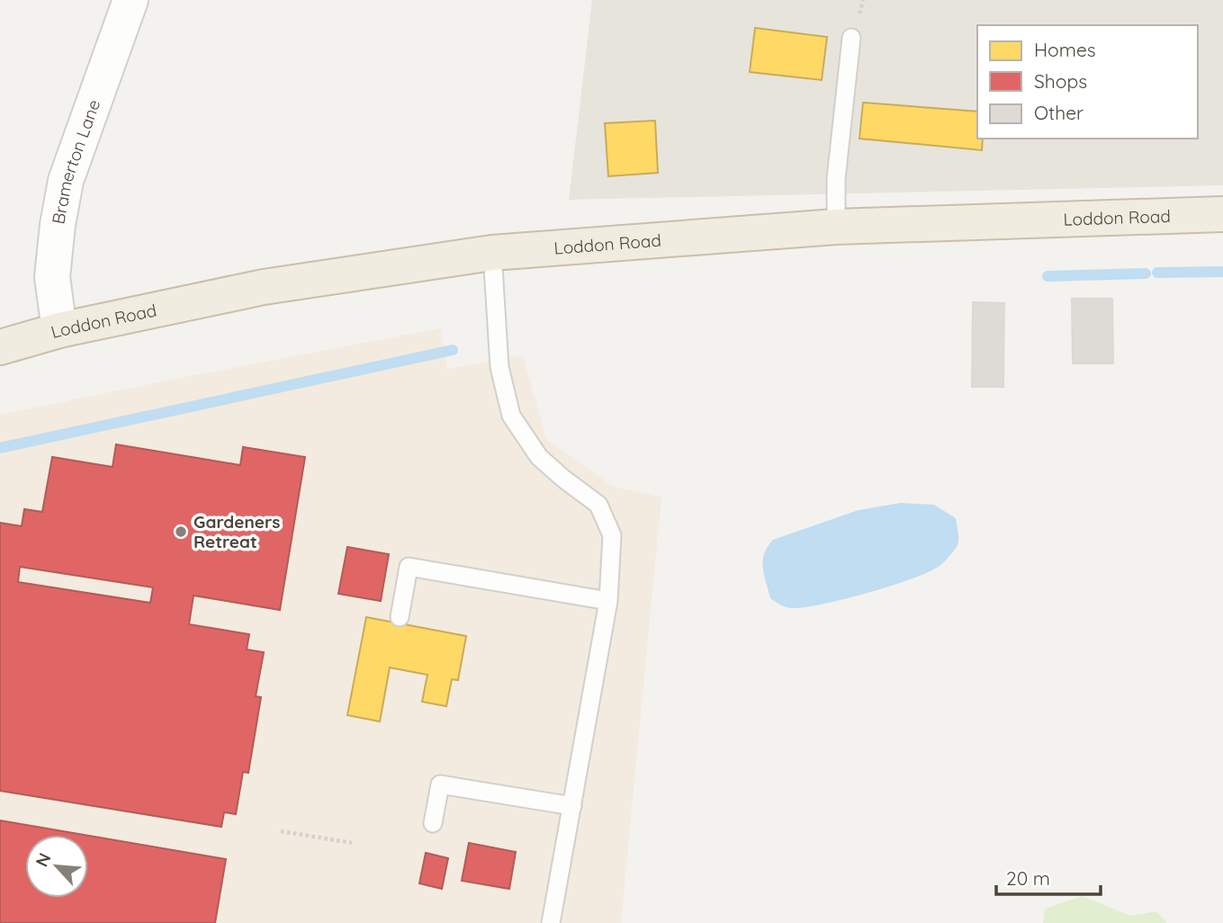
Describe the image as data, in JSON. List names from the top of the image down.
{
  "streets": {
    "highway": ["Loddon Road"],
    "street": ["Bramerton Lane"]
  },
  "crossings": [
    ["Bramerton Lane", "Loddon Road"]
  ],
  "places": ["Gardeners Retreat"],
  "legend": ["Homes", "Shops", "Other"],
  "scale_bar": "20 m",
  "north": "top left"
}
